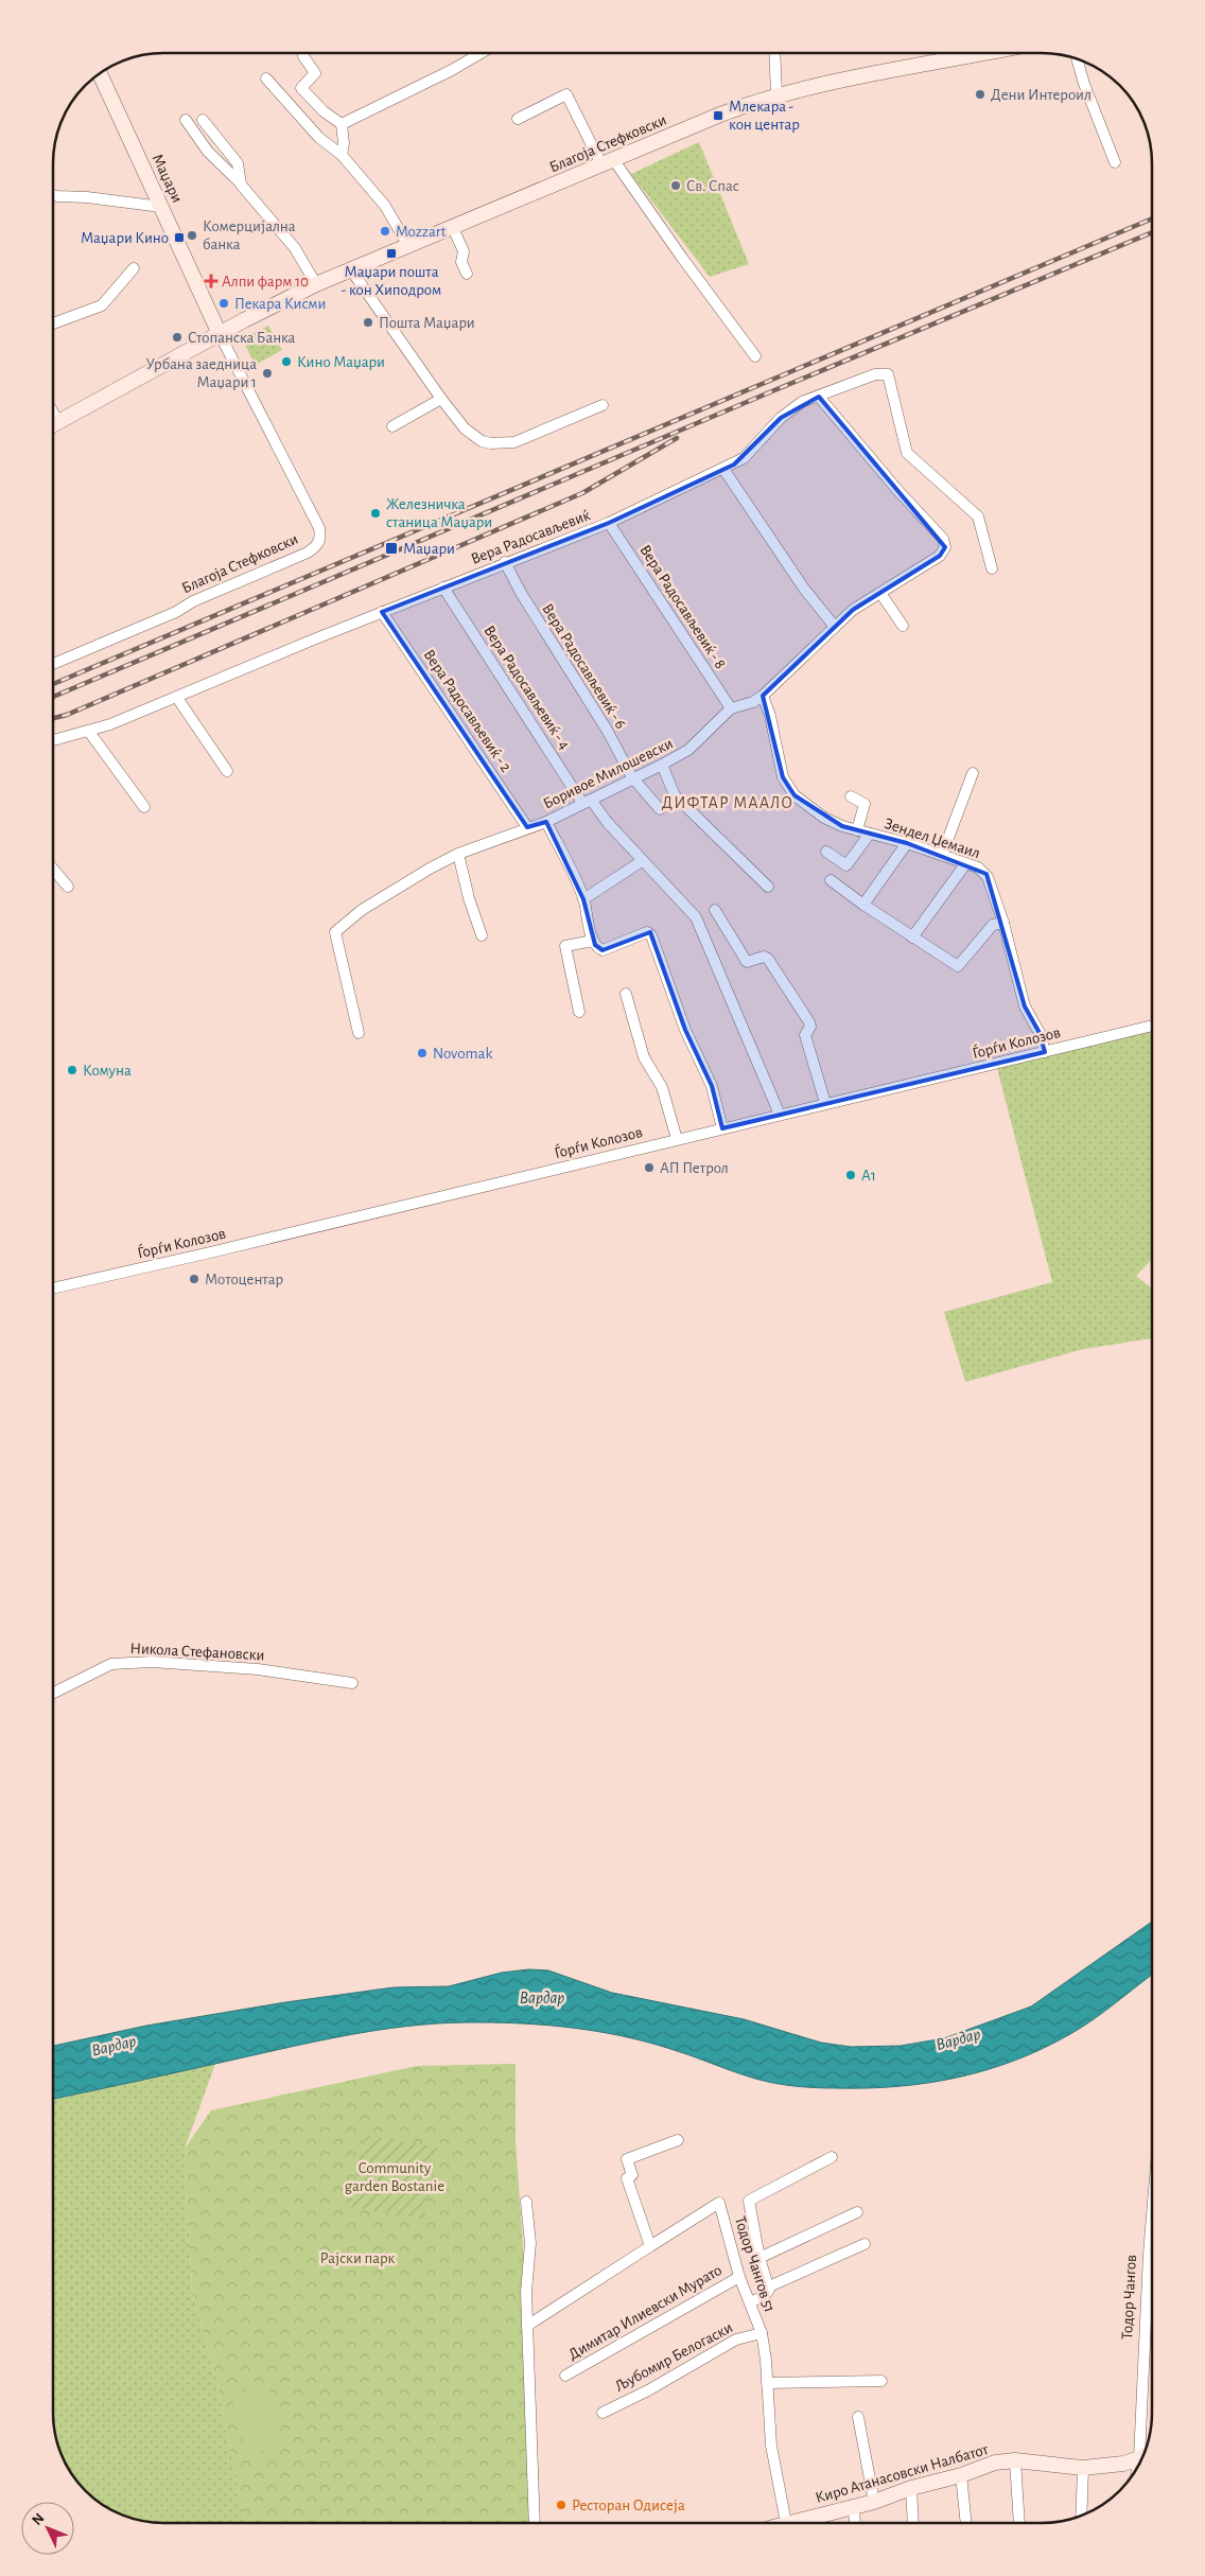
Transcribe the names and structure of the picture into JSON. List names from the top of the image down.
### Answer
{
  "streets": {
    "main road": ["Благоја Стефковски", "Маџари", "Киро Атанасовски Налбатот"],
    "street": [
      "Вера Радосављевиќ",
      "Вера Радосављевиќ - 8",
      "Вера Радосављевиќ - 6",
      "Вера Радосављевиќ - 4",
      "Вера Радосављевиќ - 2",
      "Боривое Милошевски",
      "Зендел Џемаил",
      "Ѓорѓи Колозов",
      "Никола Стефановски",
      "Тодор Чангов 51",
      "Тодор Чангов",
      "Димитар Илиевски Мурато",
      "Љубомир Белогаски"
    ]
  },
  "crossings": [
    ["Благоја Стефковски", "Маџари"],
    ["Вера Радосављевиќ", "Вера Радосављевиќ - 8"],
    ["Вера Радосављевиќ", "Вера Радосављевиќ - 6"],
    ["Вера Радосављевиќ", "Вера Радосављевиќ - 4"],
    ["Вера Радосављевиќ", "Вера Радосављевиќ - 2"],
    ["Вера Радосављевиќ", "Боривое Милошевски"],
    ["Вера Радосављевиќ - 8", "Боривое Милошевски"],
    ["Вера Радосављевиќ - 6", "Боривое Милошевски"],
    ["Вера Радосављевиќ - 4", "Боривое Милошевски"],
    ["Вера Радосављевиќ - 4", "Ѓорѓи Колозов"],
    ["Вера Радосављевиќ - 2", "Боривое Милошевски"],
    ["Боривое Милошевски", "Зендел Џемаил"],
    ["Зендел Џемаил", "Ѓорѓи Колозов"],
    ["Тодор Чангов 51", "Димитар Илиевски Мурато"],
    ["Тодор Чангов 51", "Љубомир Белогаски"]
  ],
  "districts": ["ДИФТАР МААЛО"],
  "water": ["Вардар"],
  "parks": ["Community garden Bostanie", "Рајски парк"],
  "places": {
    "other": [
      "Дени Интероил",
      "Св. Спас",
      "Mozzart",
      "Комерцијална банка",
      "Пекара Кисми",
      "Пошта Маџари",
      "Стопанска Банка",
      "Кино Маџари",
      "Урбана заедница Маџари 1",
      "Железничка станица Маџари",
      "Novomak",
      "Комуна",
      "АП Петрол",
      "А1",
      "Мотоцентар",
      "Ресторан Одисеја"
    ],
    "transit": [
      "Млекара - кон центар",
      "Маџари Кино",
      "Маџари пошта - кон Хиподром",
      "Маџари"
    ],
    "health": ["Алпи фарм 10"]
  },
  "north": "top left"
}
